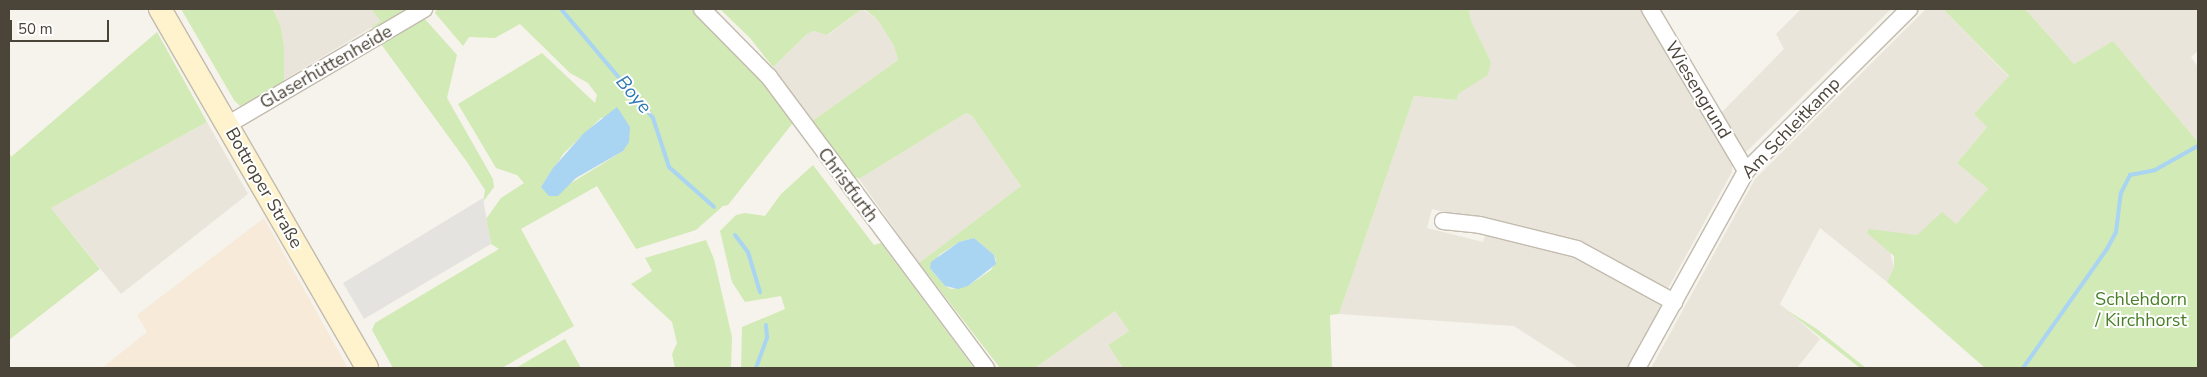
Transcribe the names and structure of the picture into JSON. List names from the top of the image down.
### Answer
{
  "streets": {
    "main road": ["Bottroper Straße"],
    "street": [
      "Glaserhüttenheide",
      "Wiesengrund",
      "Am Schleitkamp",
      "Christfurth"
    ]
  },
  "crossings": [
    ["Glaserhüttenheide", "Bottroper Straße"],
    ["Wiesengrund", "Am Schleitkamp"]
  ],
  "water": ["Boye"],
  "parks": ["Schlehdorn / Kirchhorst"],
  "scale_bar": "50 m"
}
